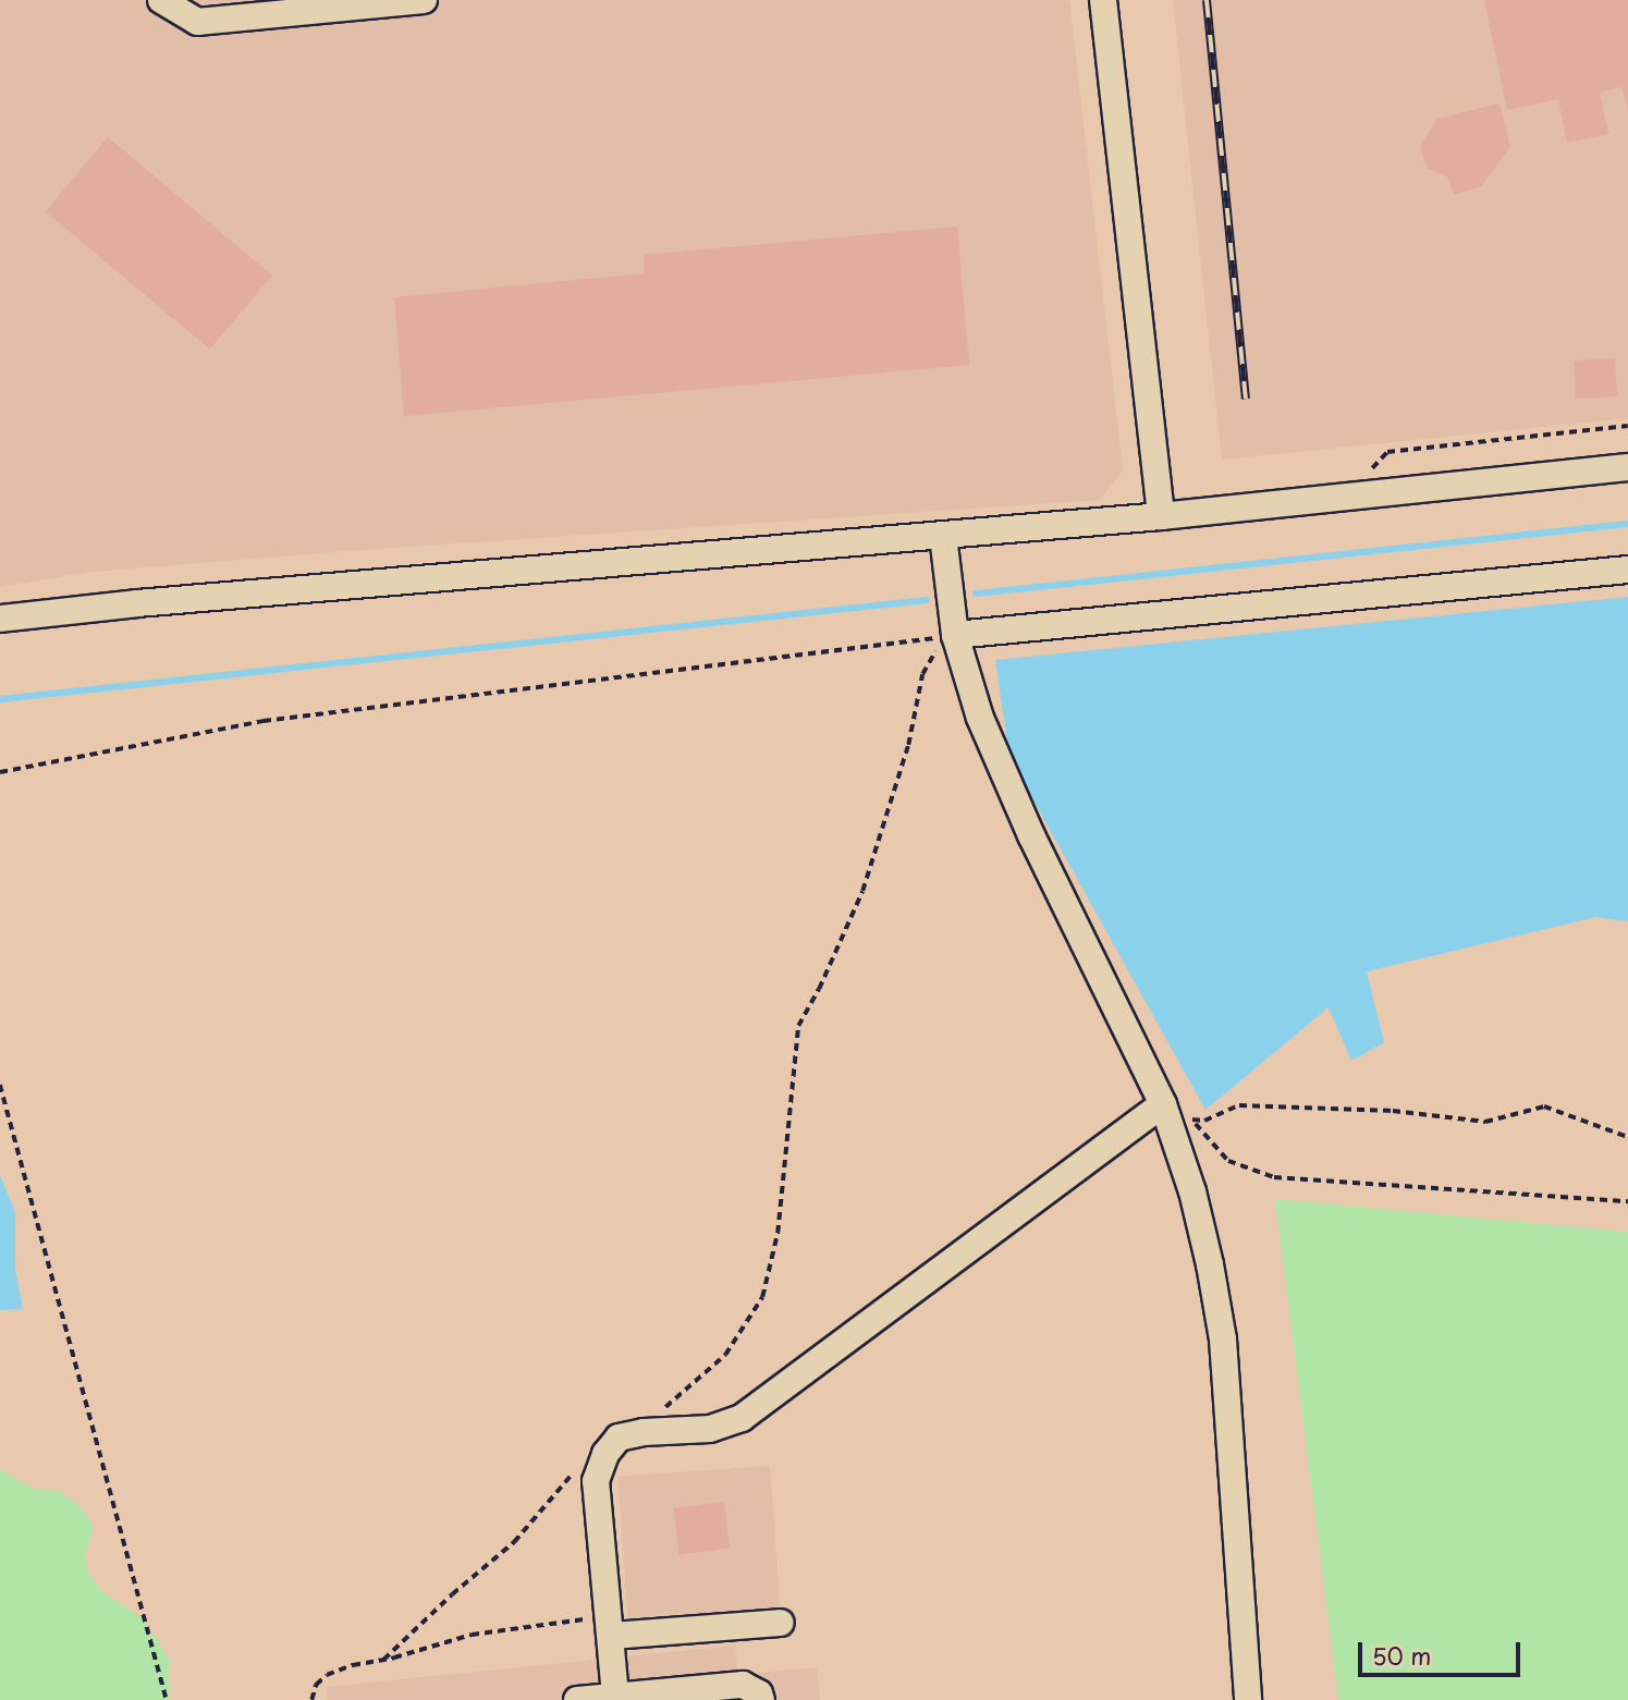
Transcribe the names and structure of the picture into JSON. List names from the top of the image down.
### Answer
{
  "scale_bar": "50 m"
}
